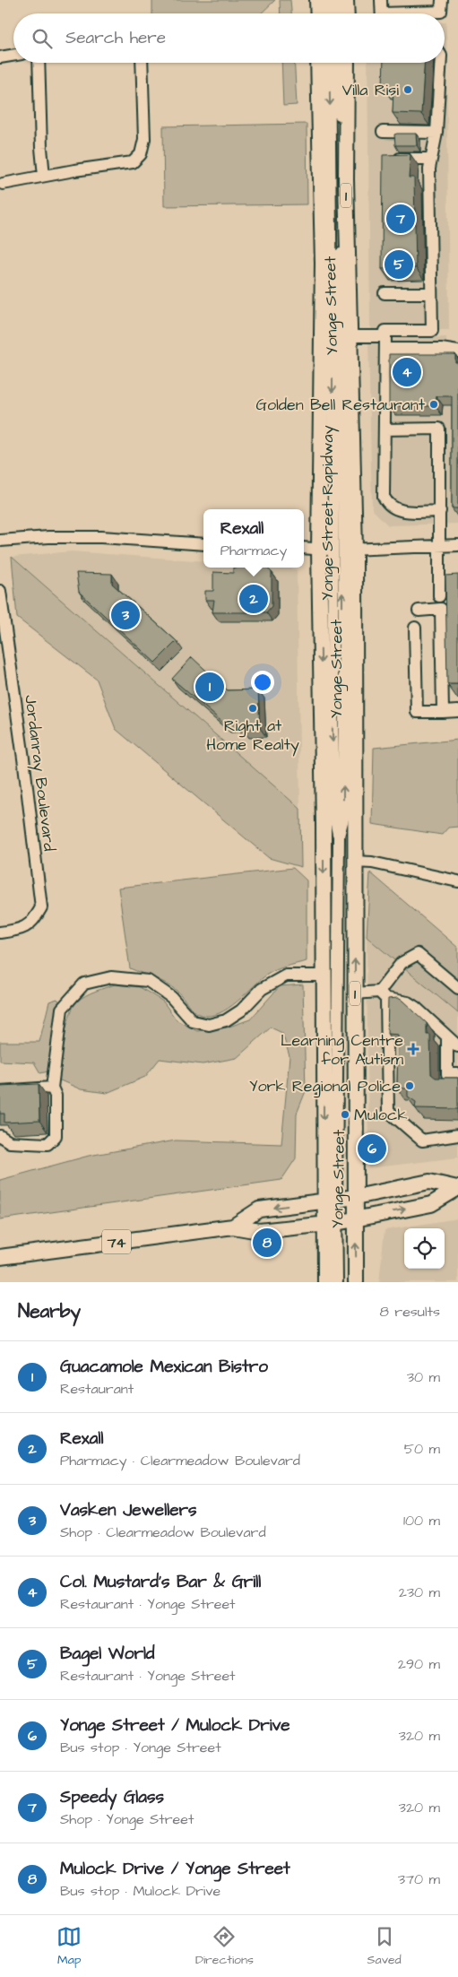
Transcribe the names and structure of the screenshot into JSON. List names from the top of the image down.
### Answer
{
  "streets": {
    "main road": ["1", "Yonge Street", "74"],
    "street": ["Yonge Street Rapidway", "Jordanray Boulevard"]
  },
  "crossings": [
    ["Yonge Street", "Yonge Street Rapidway"],
    ["Yonge Street", "74"],
    ["Yonge Street Rapidway", "74"]
  ],
  "places": {
    "other": [
      "Villa Risi",
      "Golden Bell Restaurant",
      "Right at Home Realty",
      "York Regional Police",
      "Mulock"
    ],
    "health": ["Learning Centre for Autism"]
  },
  "page": {
    "search": "Search here",
    "pins": [
      "7",
      "5",
      "4",
      "2",
      "3",
      "1",
      "6",
      "8"
    ],
    "popup": ["Rexall", "Pharmacy"],
    "heading": ["Nearby", "8 results"],
    "list": [
      {
        "mark": "1",
        "name": "Guacamole Mexican Bistro",
        "note": "Restaurant",
        "value": "30 m"
      },
      {
        "mark": "2",
        "name": "Rexall",
        "note": "Pharmacy · Clearmeadow Boulevard",
        "value": "50 m"
      },
      {
        "mark": "3",
        "name": "Vasken Jewellers",
        "note": "Shop · Clearmeadow Boulevard",
        "value": "100 m"
      },
      {
        "mark": "4",
        "name": "Col. Mustard's Bar & Grill",
        "note": "Restaurant · Yonge Street",
        "value": "230 m"
      },
      {
        "mark": "5",
        "name": "Bagel World",
        "note": "Restaurant · Yonge Street",
        "value": "290 m"
      },
      {
        "mark": "6",
        "name": "Yonge Street / Mulock Drive",
        "note": "Bus stop · Yonge Street",
        "value": "320 m"
      },
      {
        "mark": "7",
        "name": "Speedy Glass",
        "note": "Shop · Yonge Street",
        "value": "320 m"
      },
      {
        "mark": "8",
        "name": "Mulock Drive / Yonge Street",
        "note": "Bus stop · Mulock Drive",
        "value": "370 m"
      }
    ],
    "nav": ["Map", "Directions", "Saved"]
  }
}
